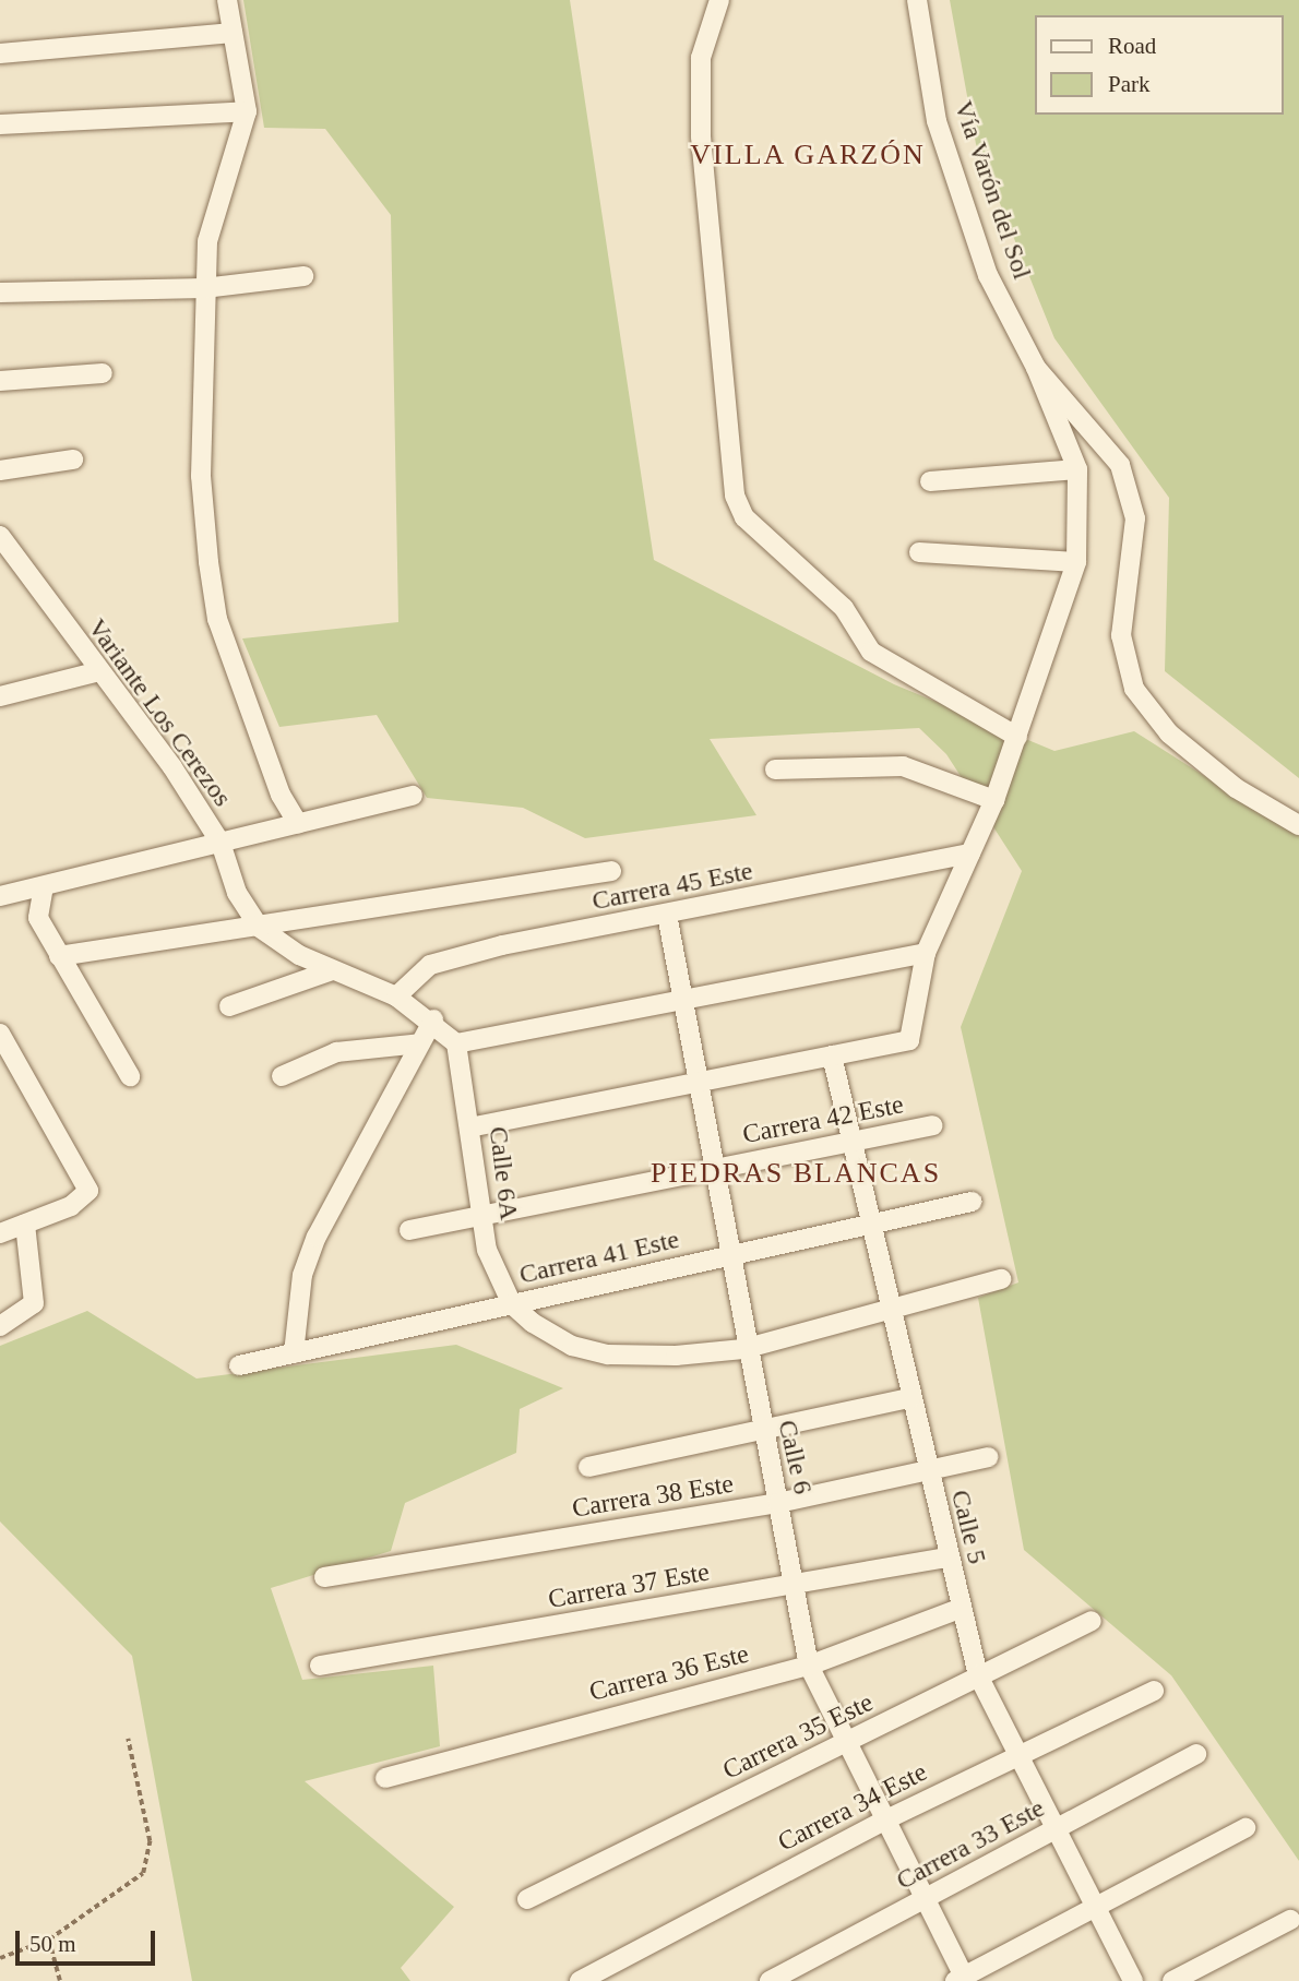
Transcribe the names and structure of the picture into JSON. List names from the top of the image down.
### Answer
{
  "streets": {
    "street": [
      "Vía Varón del Sol",
      "Variante Los Cerezos",
      "Carrera 45 Este",
      "Carrera 42 Este",
      "Calle 6A",
      "Carrera 41 Este",
      "Calle 6",
      "Carrera 38 Este",
      "Calle 5",
      "Carrera 37 Este",
      "Carrera 36 Este",
      "Carrera 35 Este",
      "Carrera 34 Este",
      "Carrera 33 Este"
    ]
  },
  "crossings": [
    ["Variante Los Cerezos", "Carrera 45 Este"],
    ["Variante Los Cerezos", "Calle 6A"],
    ["Carrera 45 Este", "Calle 6"],
    ["Carrera 42 Este", "Calle 6A"],
    ["Carrera 42 Este", "Calle 6"],
    ["Carrera 42 Este", "Calle 5"],
    ["Calle 6A", "Carrera 41 Este"],
    ["Carrera 41 Este", "Calle 6"],
    ["Carrera 41 Este", "Calle 5"],
    ["Calle 6", "Carrera 38 Este"],
    ["Calle 6", "Carrera 37 Este"],
    ["Calle 6", "Carrera 36 Este"],
    ["Calle 6", "Carrera 35 Este"],
    ["Calle 6", "Carrera 34 Este"],
    ["Calle 6", "Carrera 33 Este"],
    ["Carrera 38 Este", "Calle 5"],
    ["Calle 5", "Carrera 37 Este"],
    ["Calle 5", "Carrera 36 Este"],
    ["Calle 5", "Carrera 35 Este"],
    ["Calle 5", "Carrera 34 Este"],
    ["Calle 5", "Carrera 33 Este"]
  ],
  "districts": ["VILLA GARZÓN", "PIEDRAS BLANCAS"],
  "legend": ["Road", "Park"],
  "scale_bar": "50 m"
}
